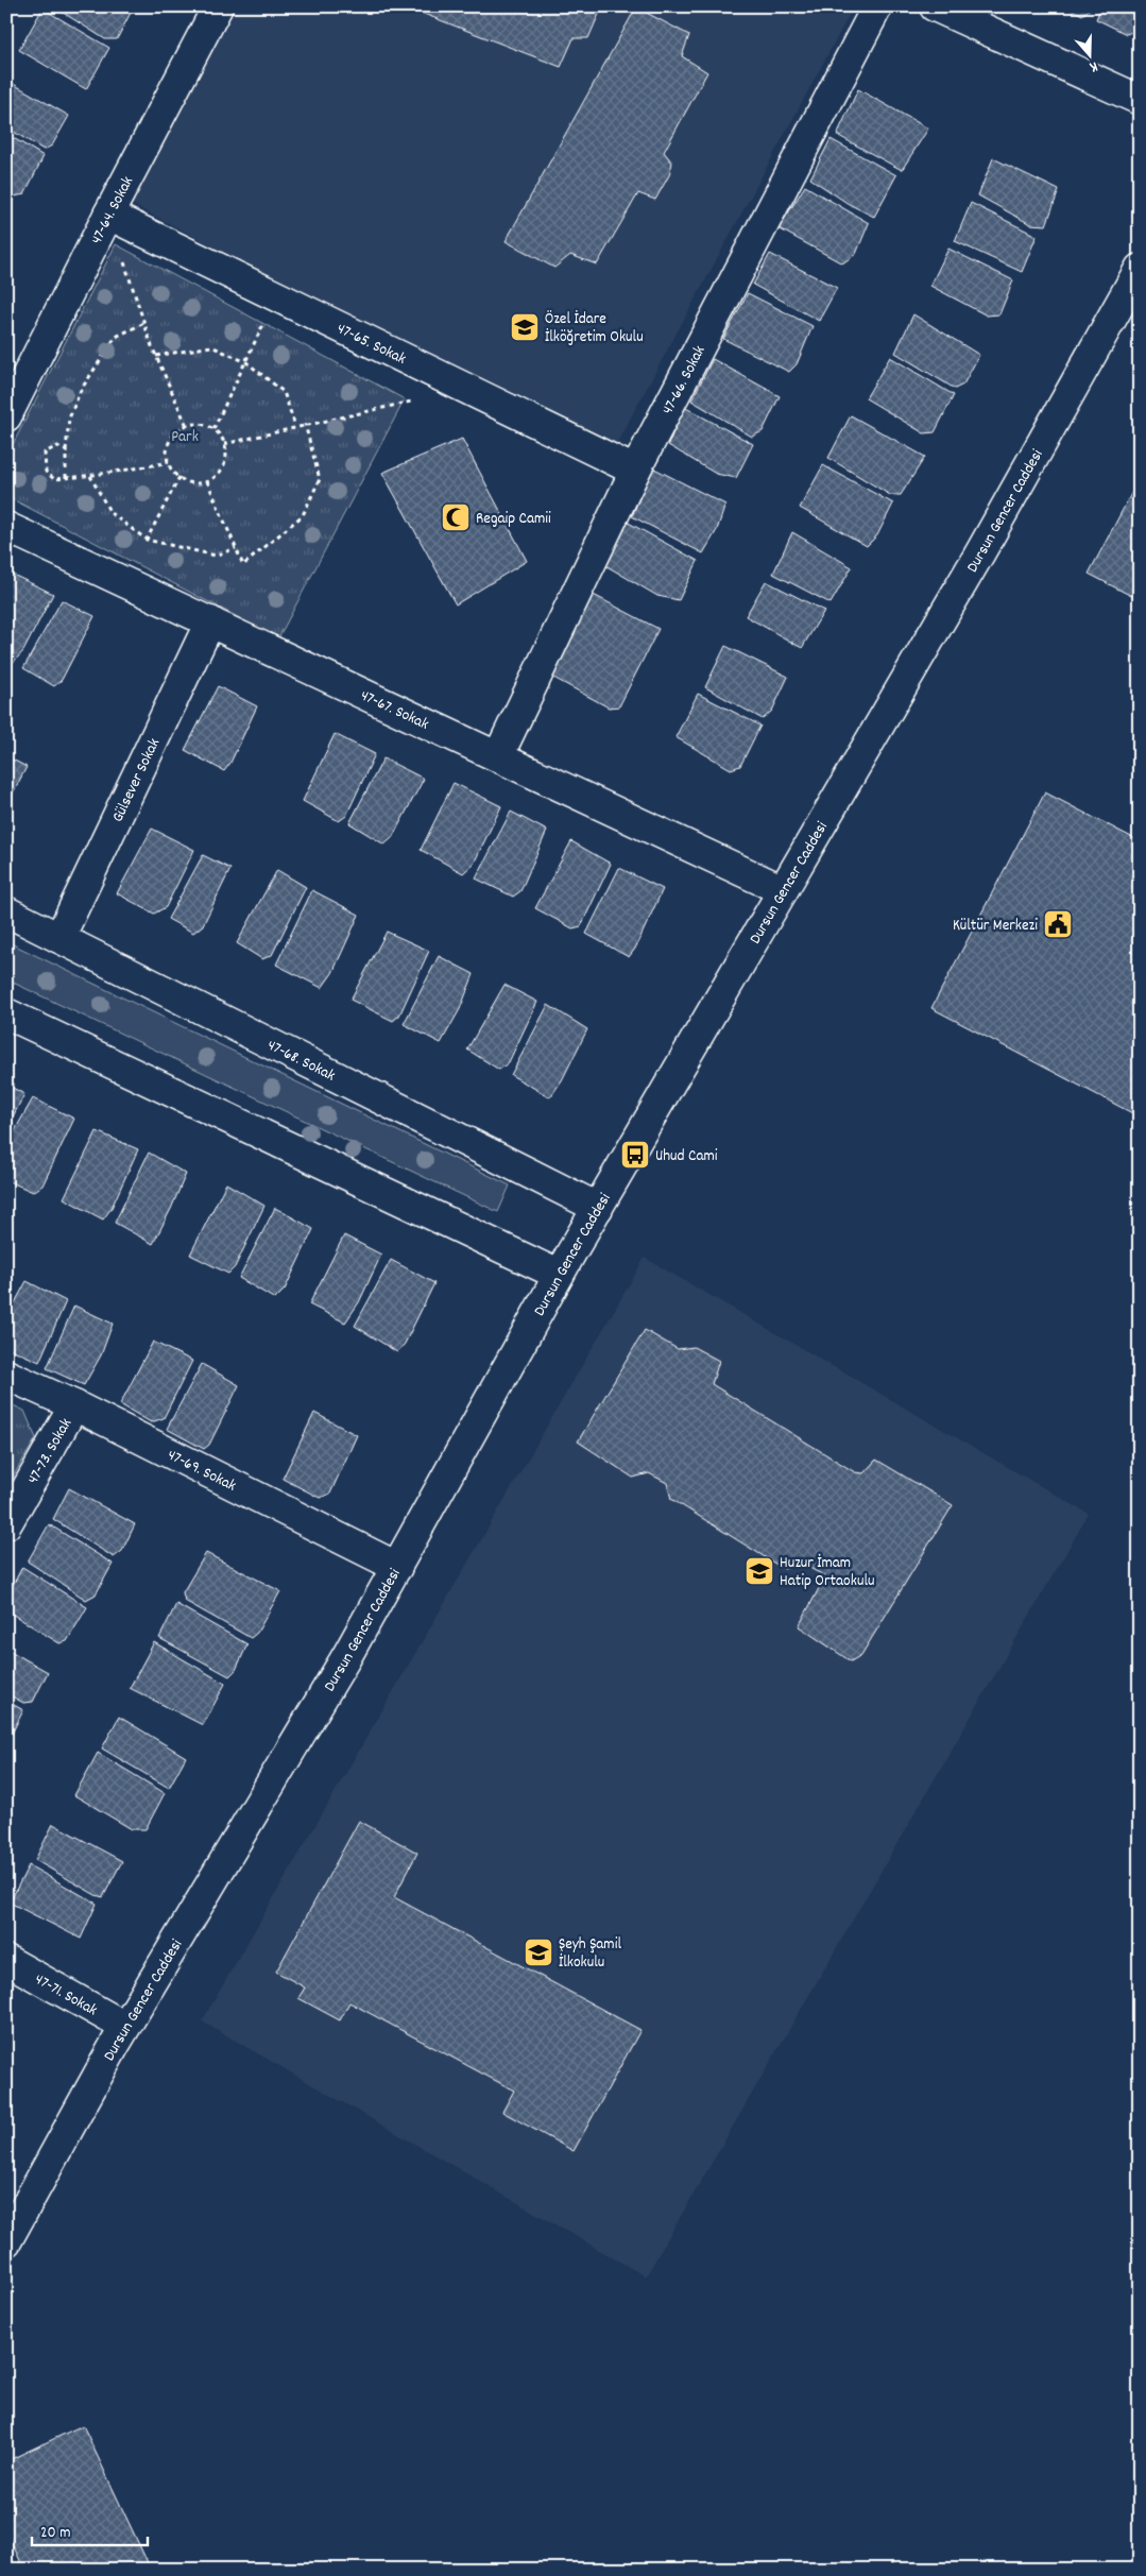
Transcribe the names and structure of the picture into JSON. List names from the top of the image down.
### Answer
{
  "streets": {
    "street": [
      "47-64. Sokak",
      "47-65. Sokak",
      "47-66. Sokak",
      "Dursun Gencer Caddesi",
      "47-67. Sokak",
      "Gülsever Sokak",
      "47-68. Sokak",
      "47-73. Sokak",
      "47-69. Sokak",
      "47-71. Sokak"
    ]
  },
  "crossings": [
    ["47-64. Sokak", "47-65. Sokak"],
    ["47-65. Sokak", "47-66. Sokak"],
    ["47-66. Sokak", "47-67. Sokak"],
    ["Dursun Gencer Caddesi", "47-67. Sokak"],
    ["Dursun Gencer Caddesi", "47-68. Sokak"],
    ["Dursun Gencer Caddesi", "47-69. Sokak"],
    ["Dursun Gencer Caddesi", "47-71. Sokak"],
    ["47-67. Sokak", "Gülsever Sokak"],
    ["Gülsever Sokak", "47-68. Sokak"],
    ["47-73. Sokak", "47-69. Sokak"]
  ],
  "parks": ["Park"],
  "places": {
    "school or university": ["Özel İdare İlköğretim Okulu", "Huzur İmam Hatip Ortaokulu", "Şeyh Şamil İlkokulu"],
    "mosque": ["Regaip Camii"],
    "public building": ["Kültür Merkezi"],
    "bus stop": ["Uhud Cami"]
  },
  "scale_bar": "20 m",
  "north": "bottom"
}
